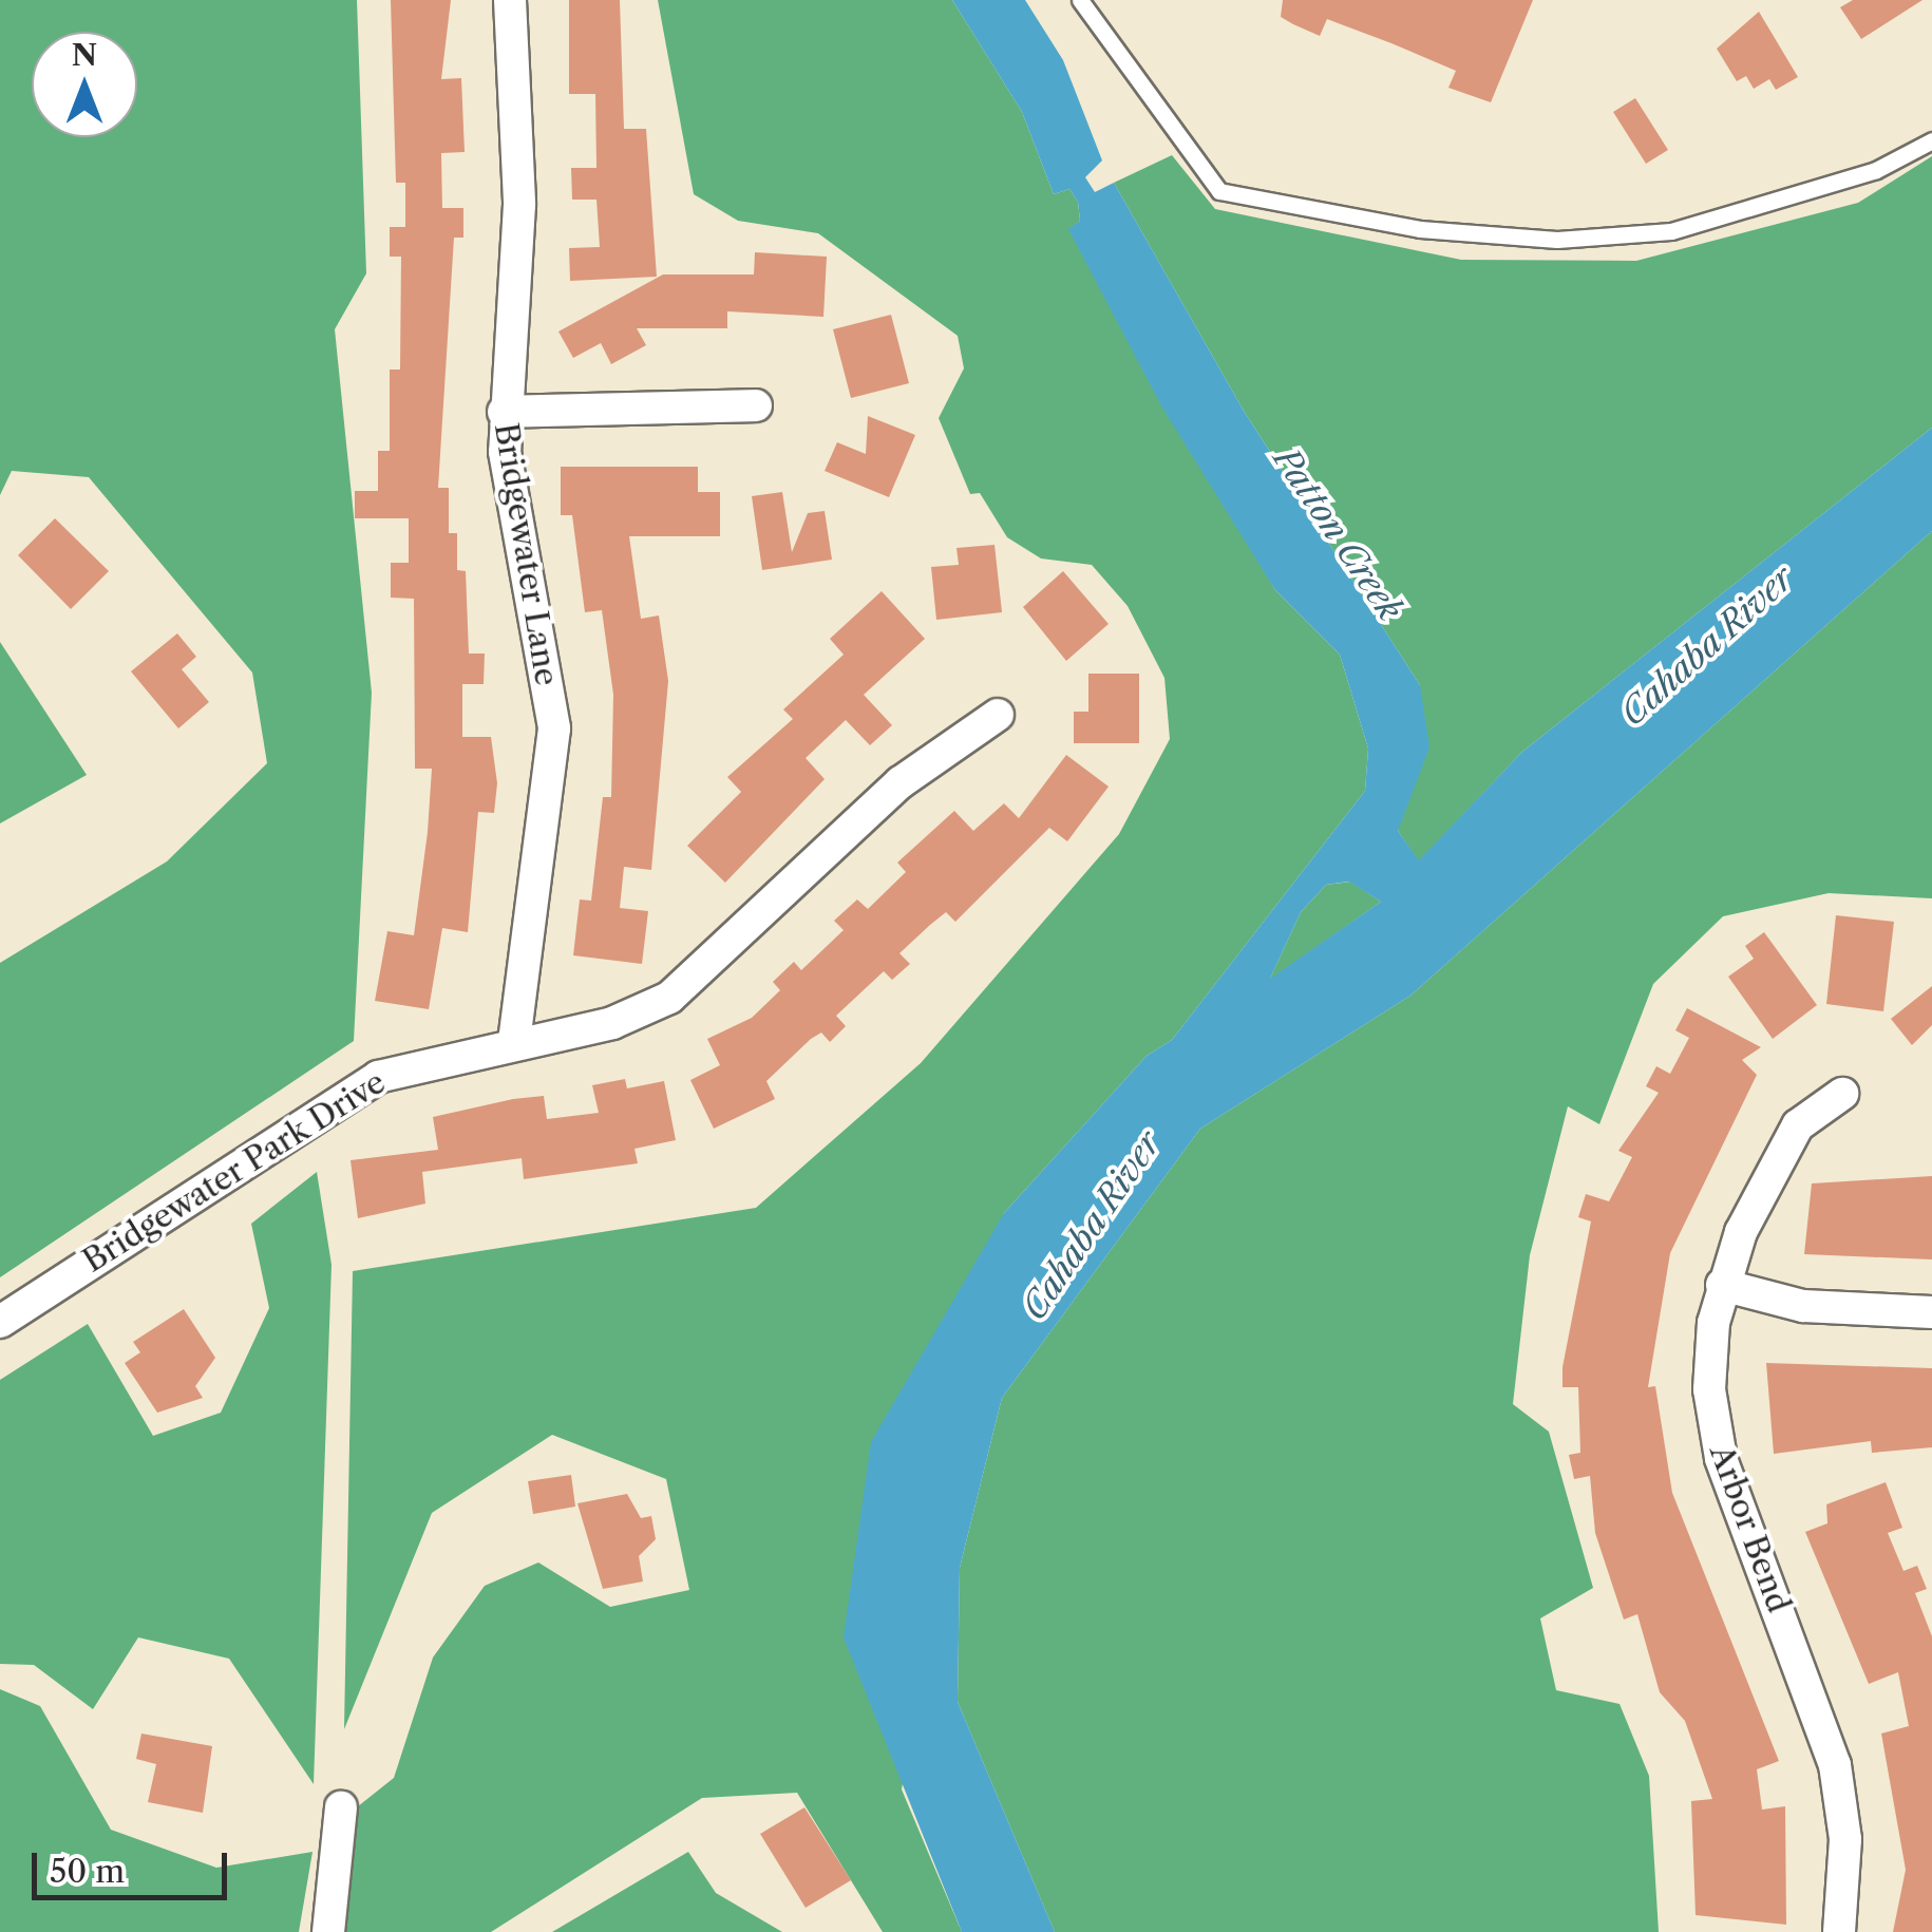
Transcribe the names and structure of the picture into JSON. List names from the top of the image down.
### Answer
{
  "streets": {
    "street": ["Bridgewater Lane", "Bridgewater Park Drive", "Arbor Bend"]
  },
  "crossings": [
    ["Bridgewater Lane", "Bridgewater Park Drive"]
  ],
  "water": ["Patton Creek", "Cahaba River"],
  "scale_bar": "50 m",
  "north": "top"
}
